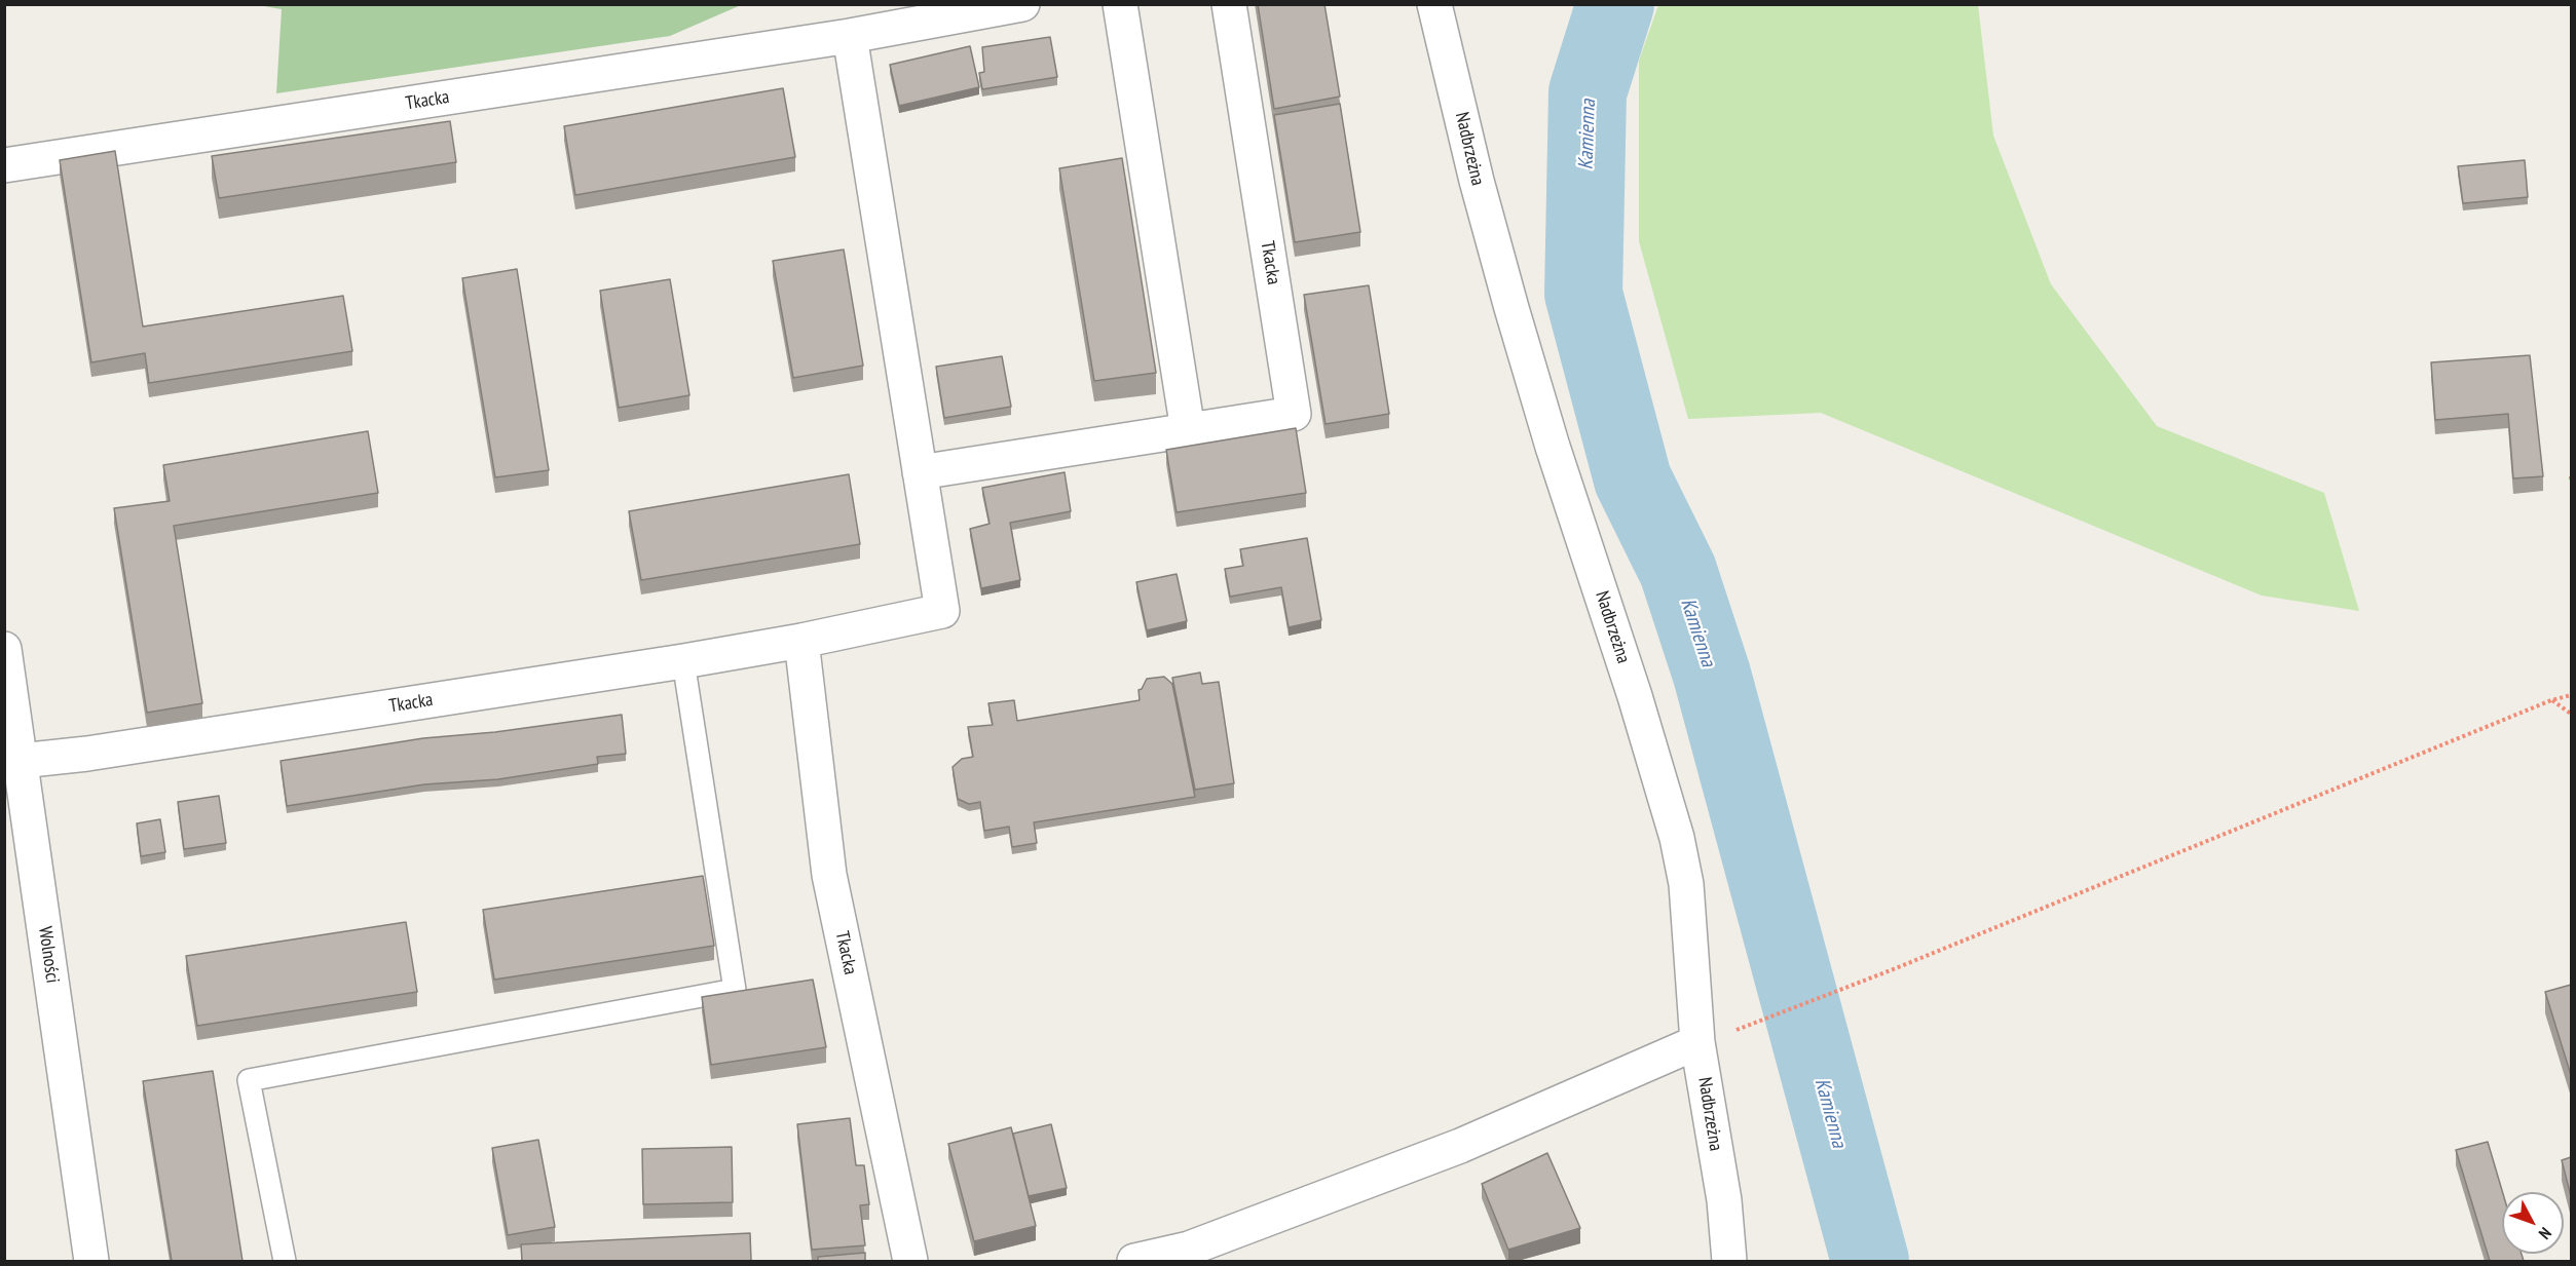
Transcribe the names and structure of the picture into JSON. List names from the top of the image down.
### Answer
{
  "streets": {
    "street": ["Tkacka", "Nadbrzeżna", "Wolności"]
  },
  "crossings": [
    ["Tkacka", "Wolności"]
  ],
  "water": ["Kamienna"],
  "north": "bottom right"
}
